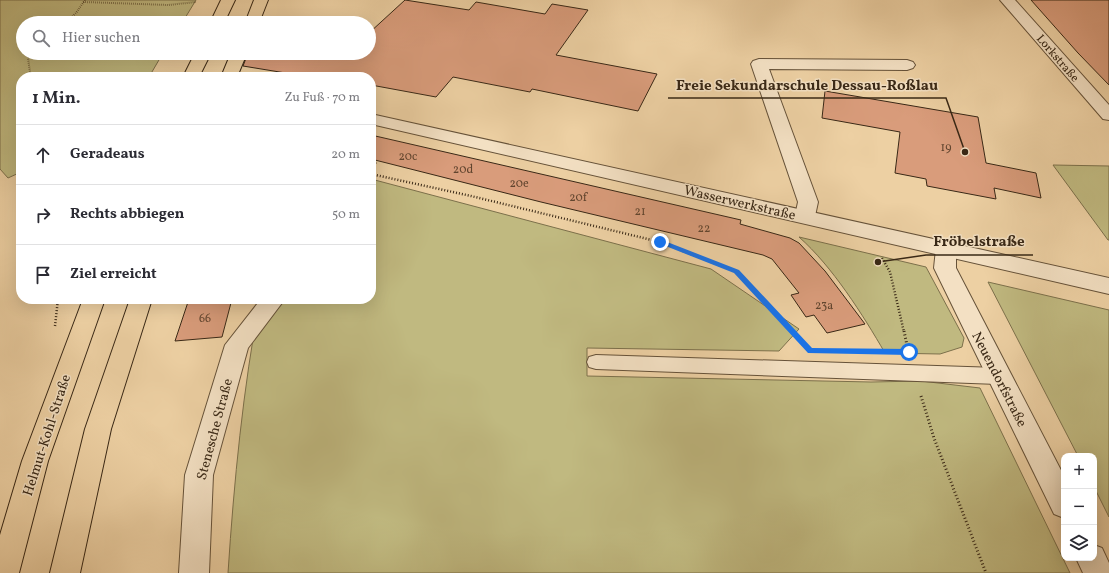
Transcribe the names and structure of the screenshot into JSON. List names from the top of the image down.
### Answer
{
  "streets": {
    "main road": ["Helmut-Kohl-Straße"],
    "street": [
      "Lorkstraße",
      "Wasserwerkstraße",
      "Neuendorfstraße",
      "Stenesche Straße"
    ]
  },
  "crossings": [
    ["Wasserwerkstraße", "Neuendorfstraße"]
  ],
  "places": ["Freie Sekundarschule Dessau-Roßlau", "Fröbelstraße"],
  "house_numbers": [
    "19",
    "20c",
    "20d",
    "20e",
    "20f",
    "21",
    "22",
    "23a",
    "66"
  ],
  "page": {
    "search": "Hier suchen",
    "heading": ["1 Min.", "Zu Fuß · 70 m"],
    "list": [
      ["Geradeaus", "20 m"],
      ["Rechts abbiegen", "50 m"],
      "Ziel erreicht"
    ],
    "map_buttons": ["+", "−"]
  }
}
